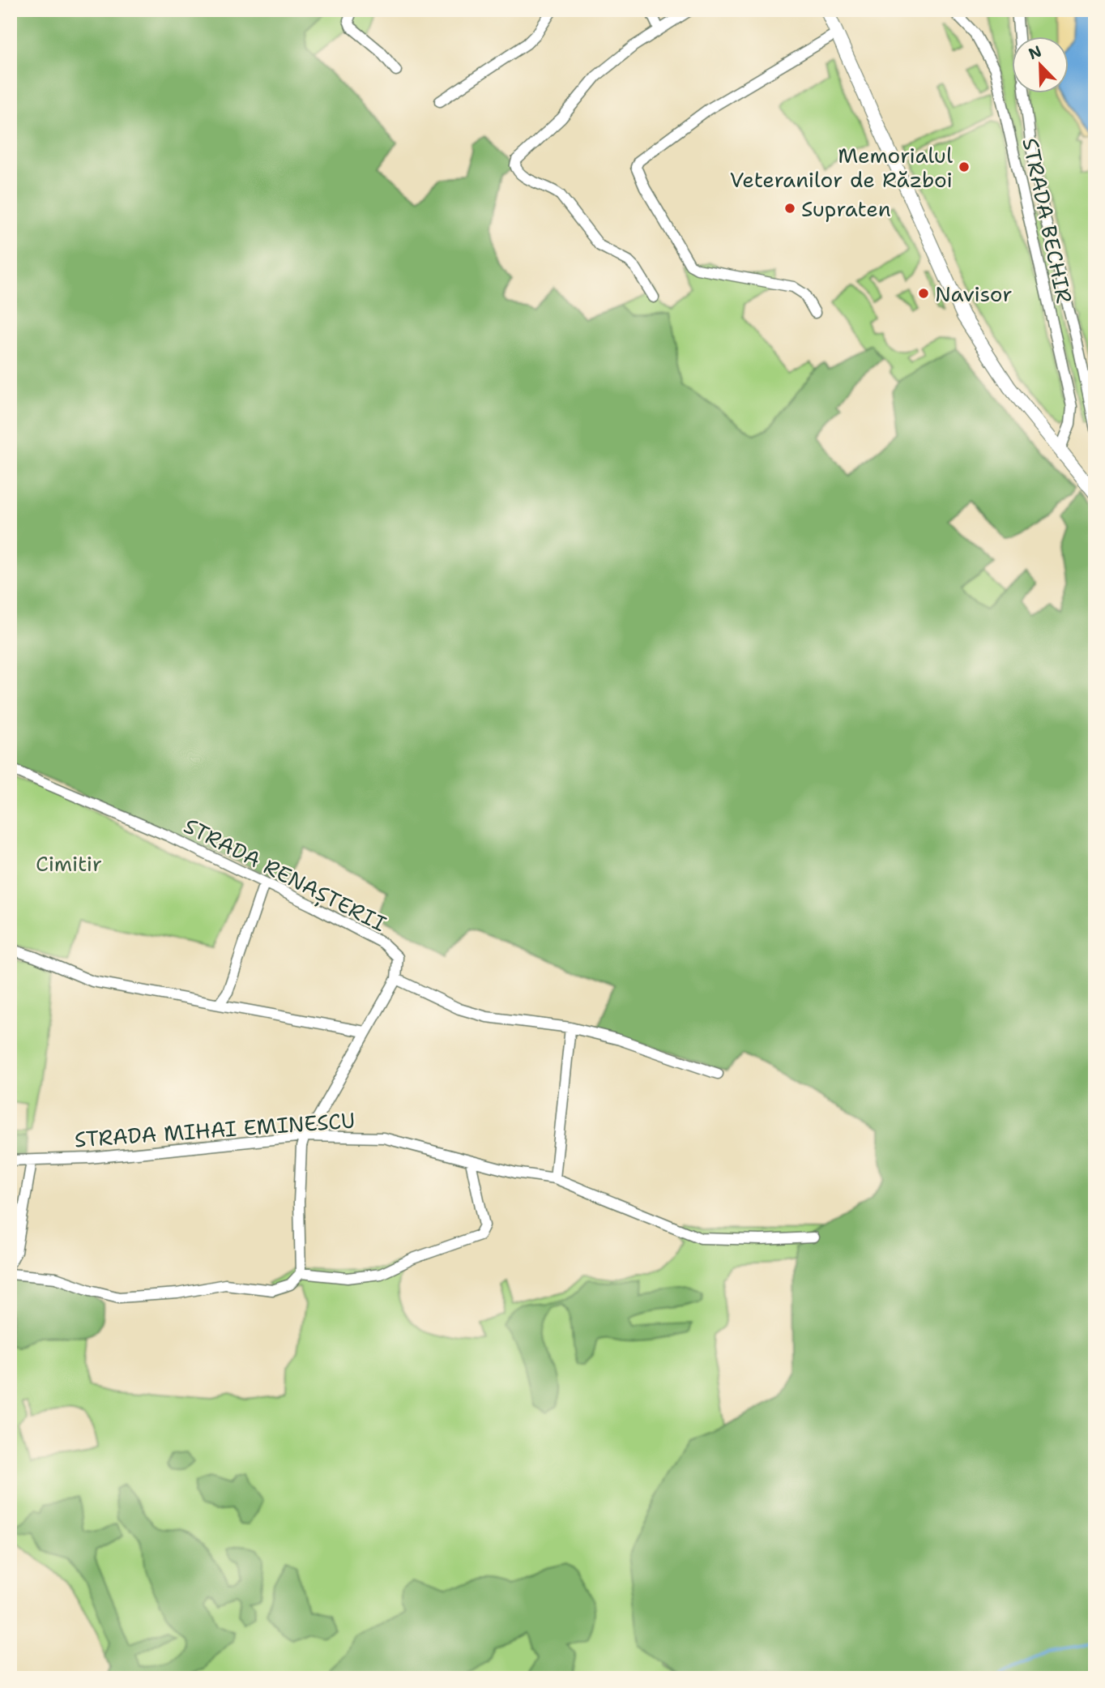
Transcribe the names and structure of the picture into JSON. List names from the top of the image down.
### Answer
{
  "streets": {
    "street": ["STRADA BECHIR", "STRADA RENAȘTERII", "STRADA MIHAI EMINESCU"]
  },
  "parks": ["Cimitir"],
  "places": ["Memorialul Veteranilor de Război", "Supraten", "Navisor"],
  "north": "top left"
}
